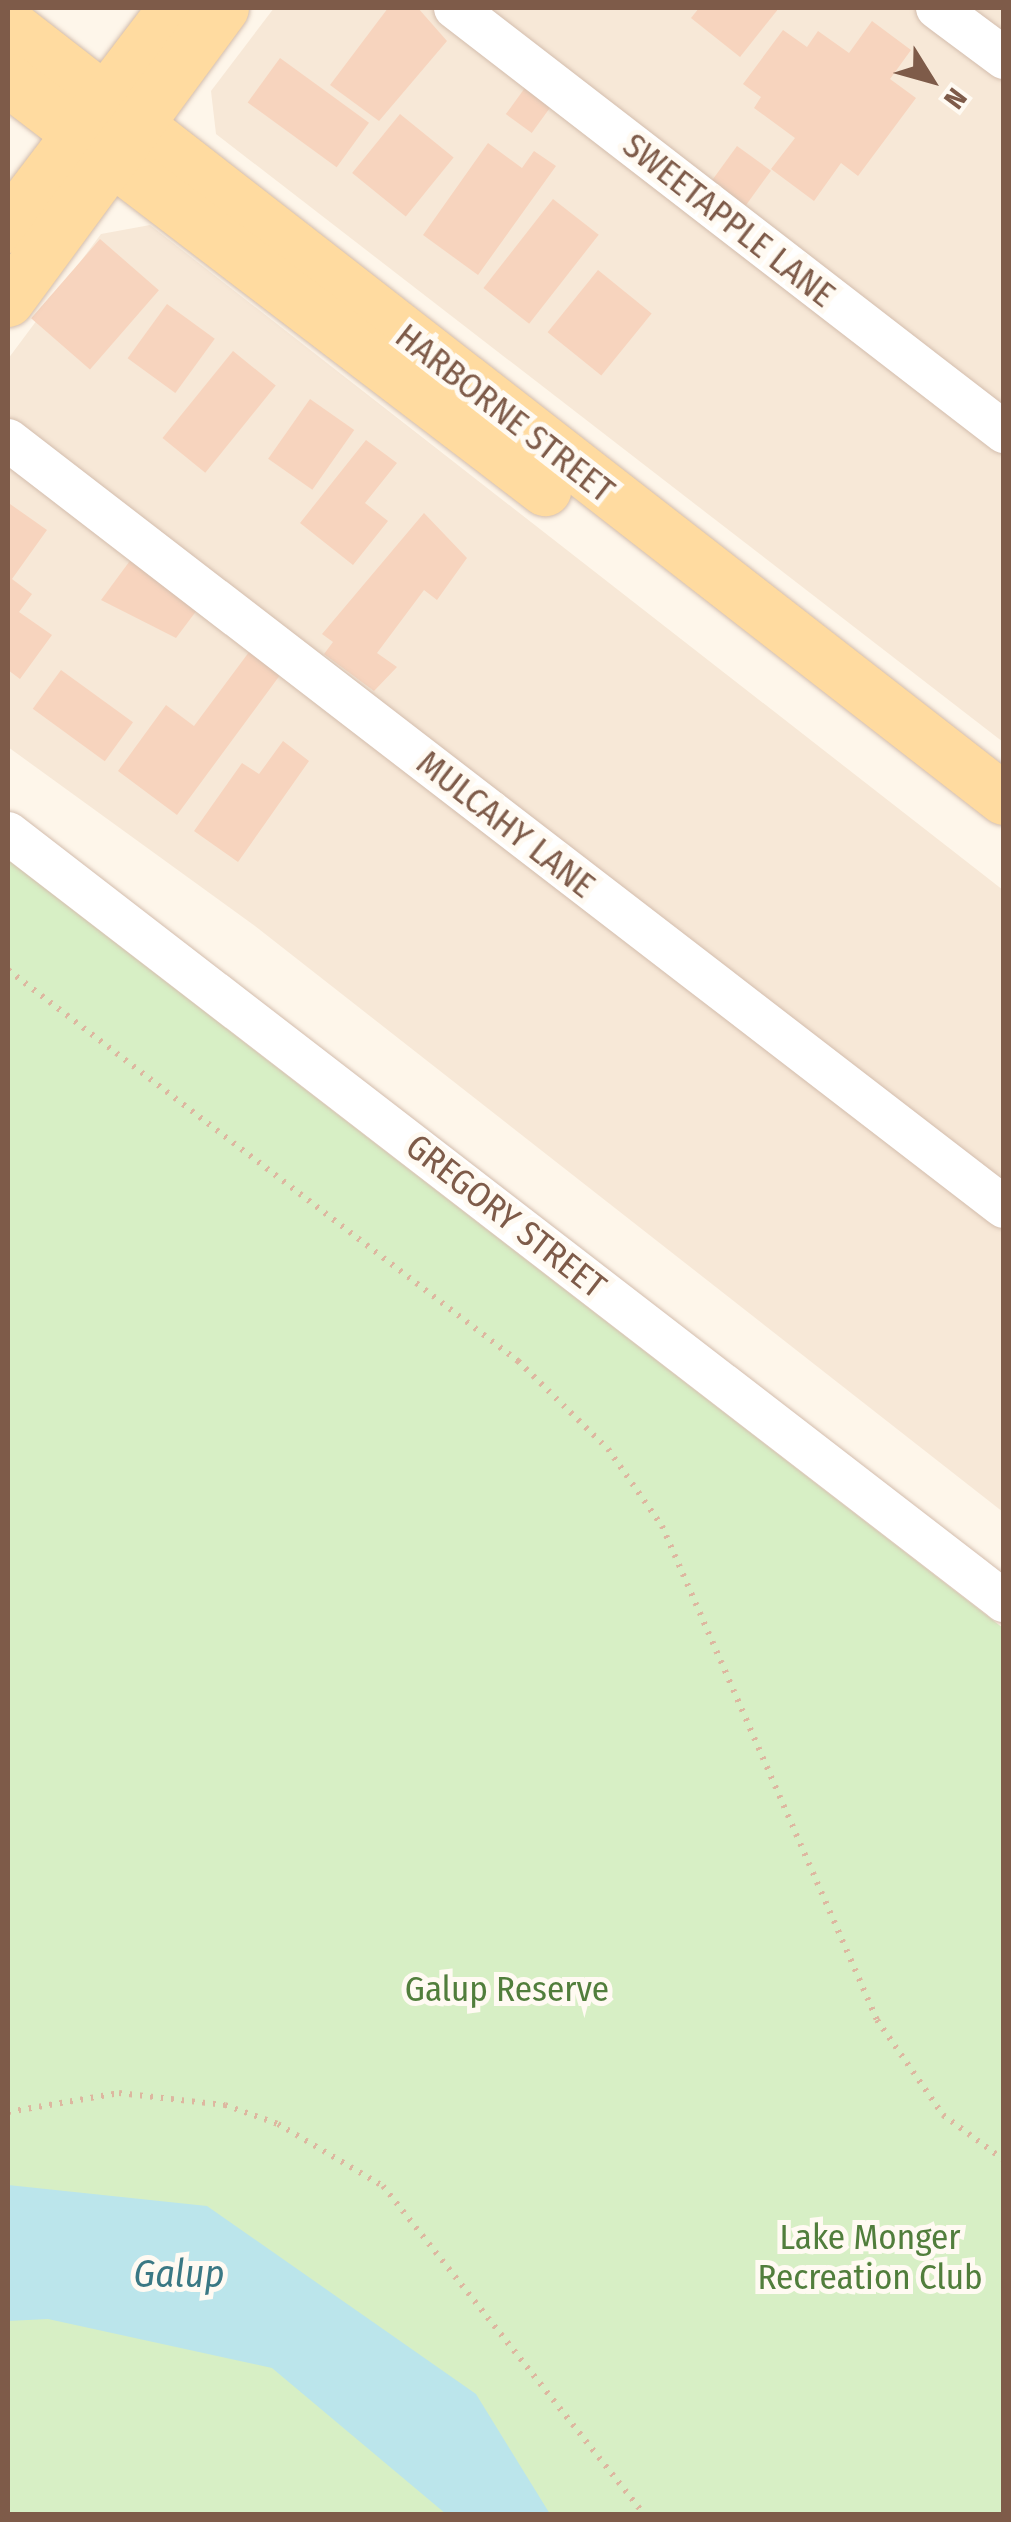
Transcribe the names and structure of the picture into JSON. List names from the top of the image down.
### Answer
{
  "streets": {
    "main road": ["HARBORNE STREET"],
    "street": ["SWEETAPPLE LANE", "MULCAHY LANE", "GREGORY STREET"]
  },
  "water": ["Galup"],
  "parks": ["Galup Reserve", "Lake Monger Recreation Club"],
  "north": "bottom right"
}
